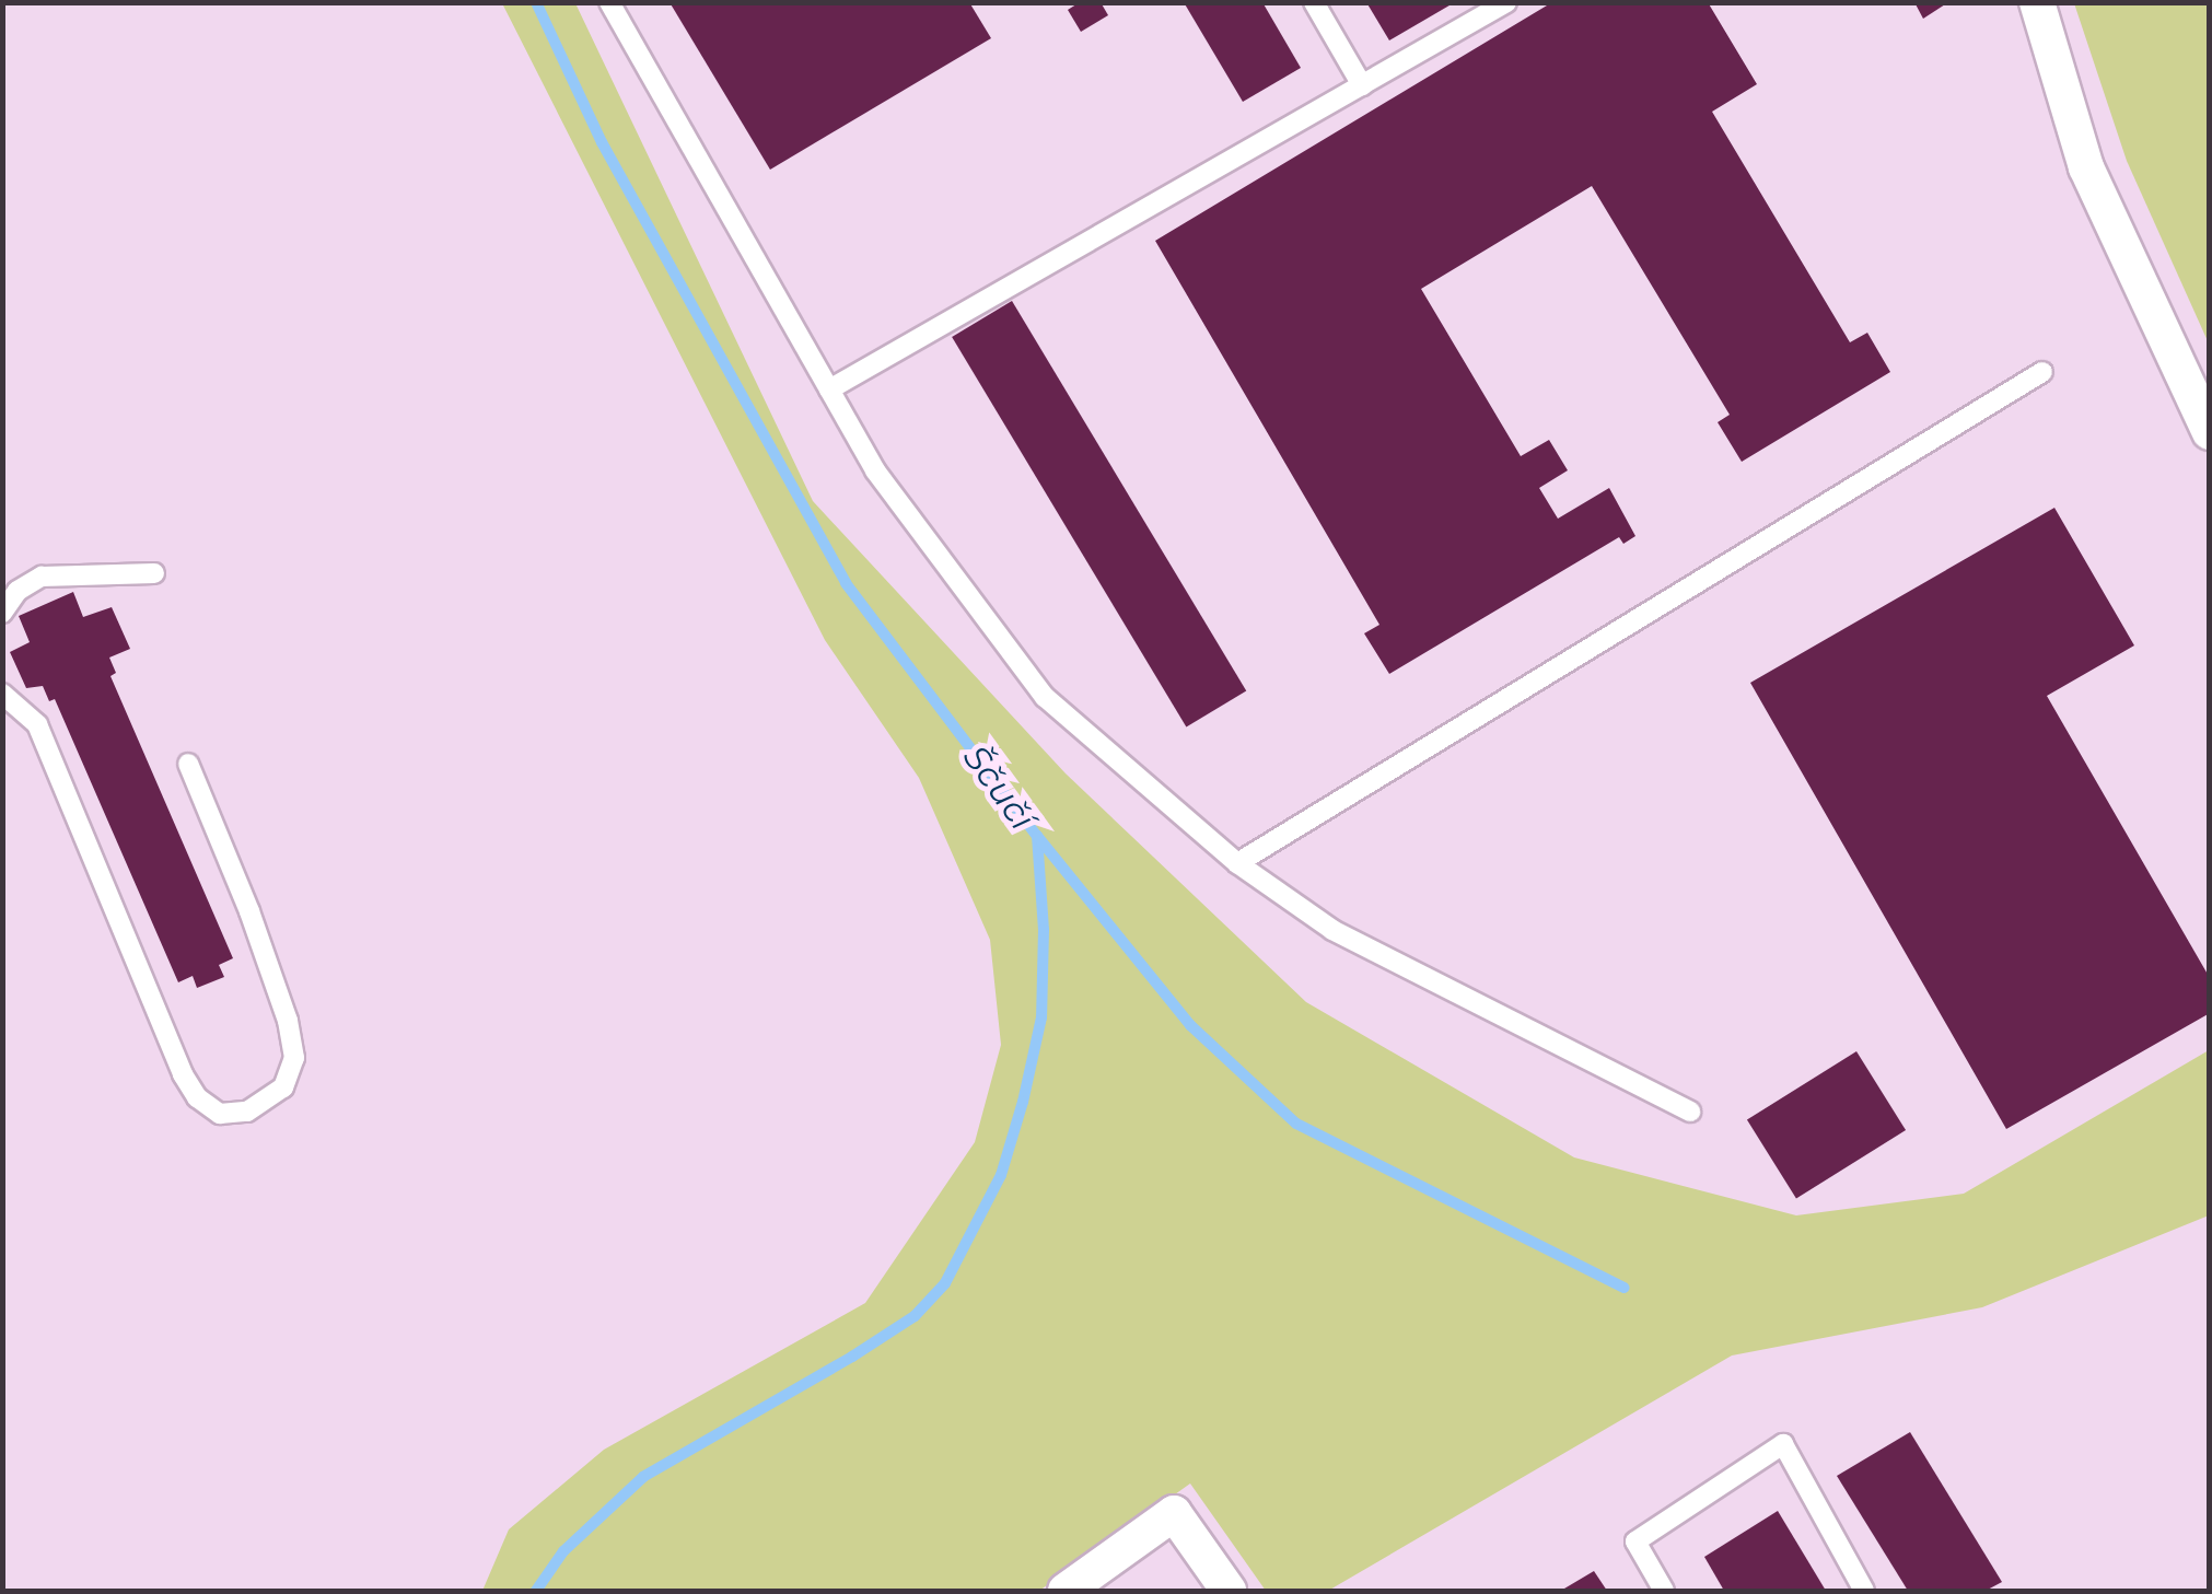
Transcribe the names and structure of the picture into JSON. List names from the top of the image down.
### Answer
{
  "water": ["Ščučí"]
}
